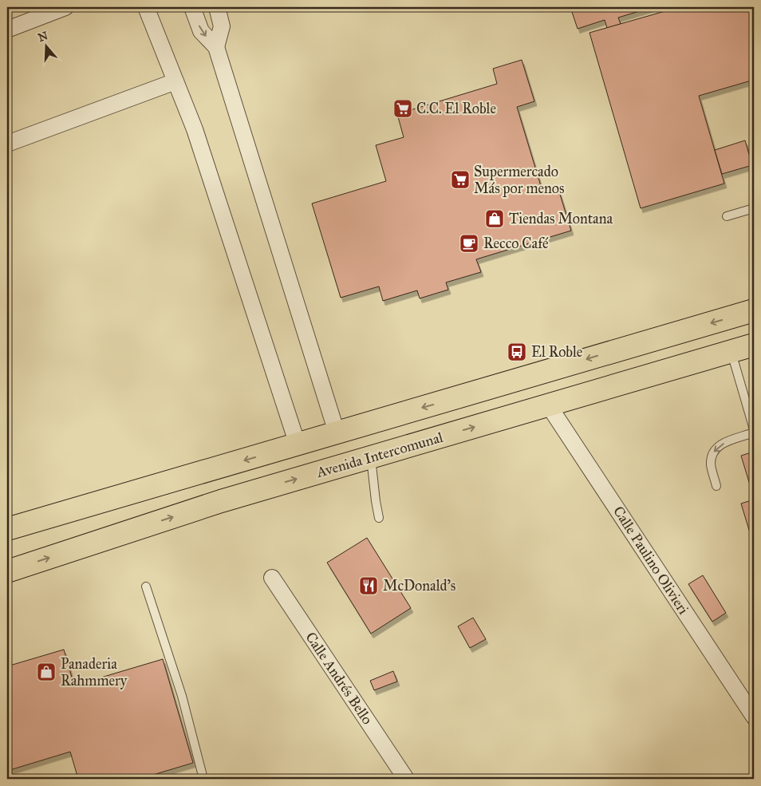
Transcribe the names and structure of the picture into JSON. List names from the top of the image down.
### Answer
{
  "streets": {
    "main road": ["Avenida Intercomunal"],
    "street": ["Calle Paulino Olivieri", "Calle Andrés Bello"]
  },
  "crossings": [
    ["Avenida Intercomunal", "Calle Paulino Olivieri"]
  ],
  "places": {
    "supermarket": ["C.C. El Roble", "Supermercado Más por menos"],
    "shop": ["Tiendas Montana", "Panaderia Rahmmery"],
    "cafe": ["Recco Café"],
    "bus stop": ["El Roble"],
    "restaurant": ["McDonald's"]
  },
  "north": "top"
}
